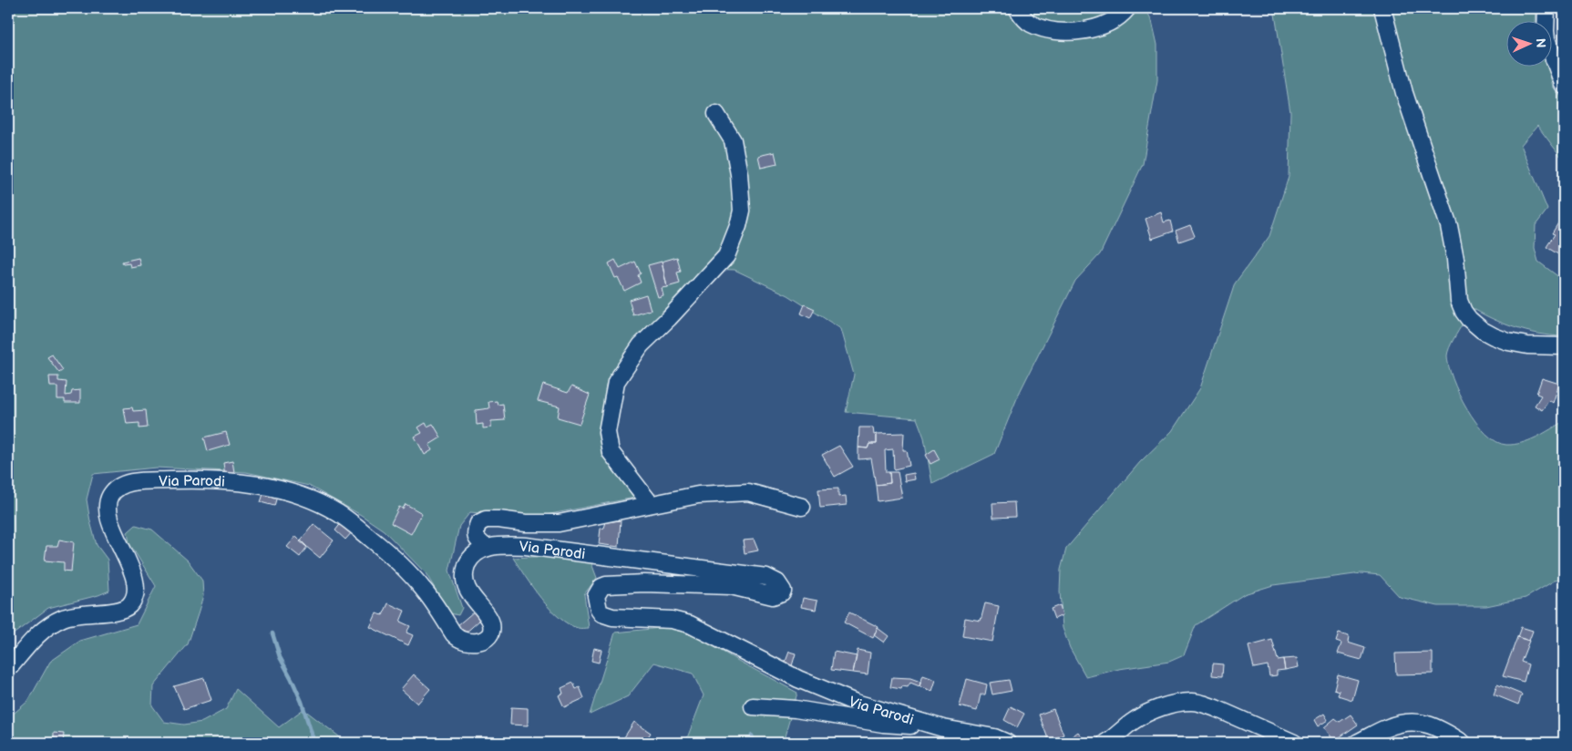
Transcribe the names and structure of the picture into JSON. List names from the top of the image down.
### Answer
{
  "streets": {
    "street": ["Via Parodi"]
  },
  "north": "right"
}
